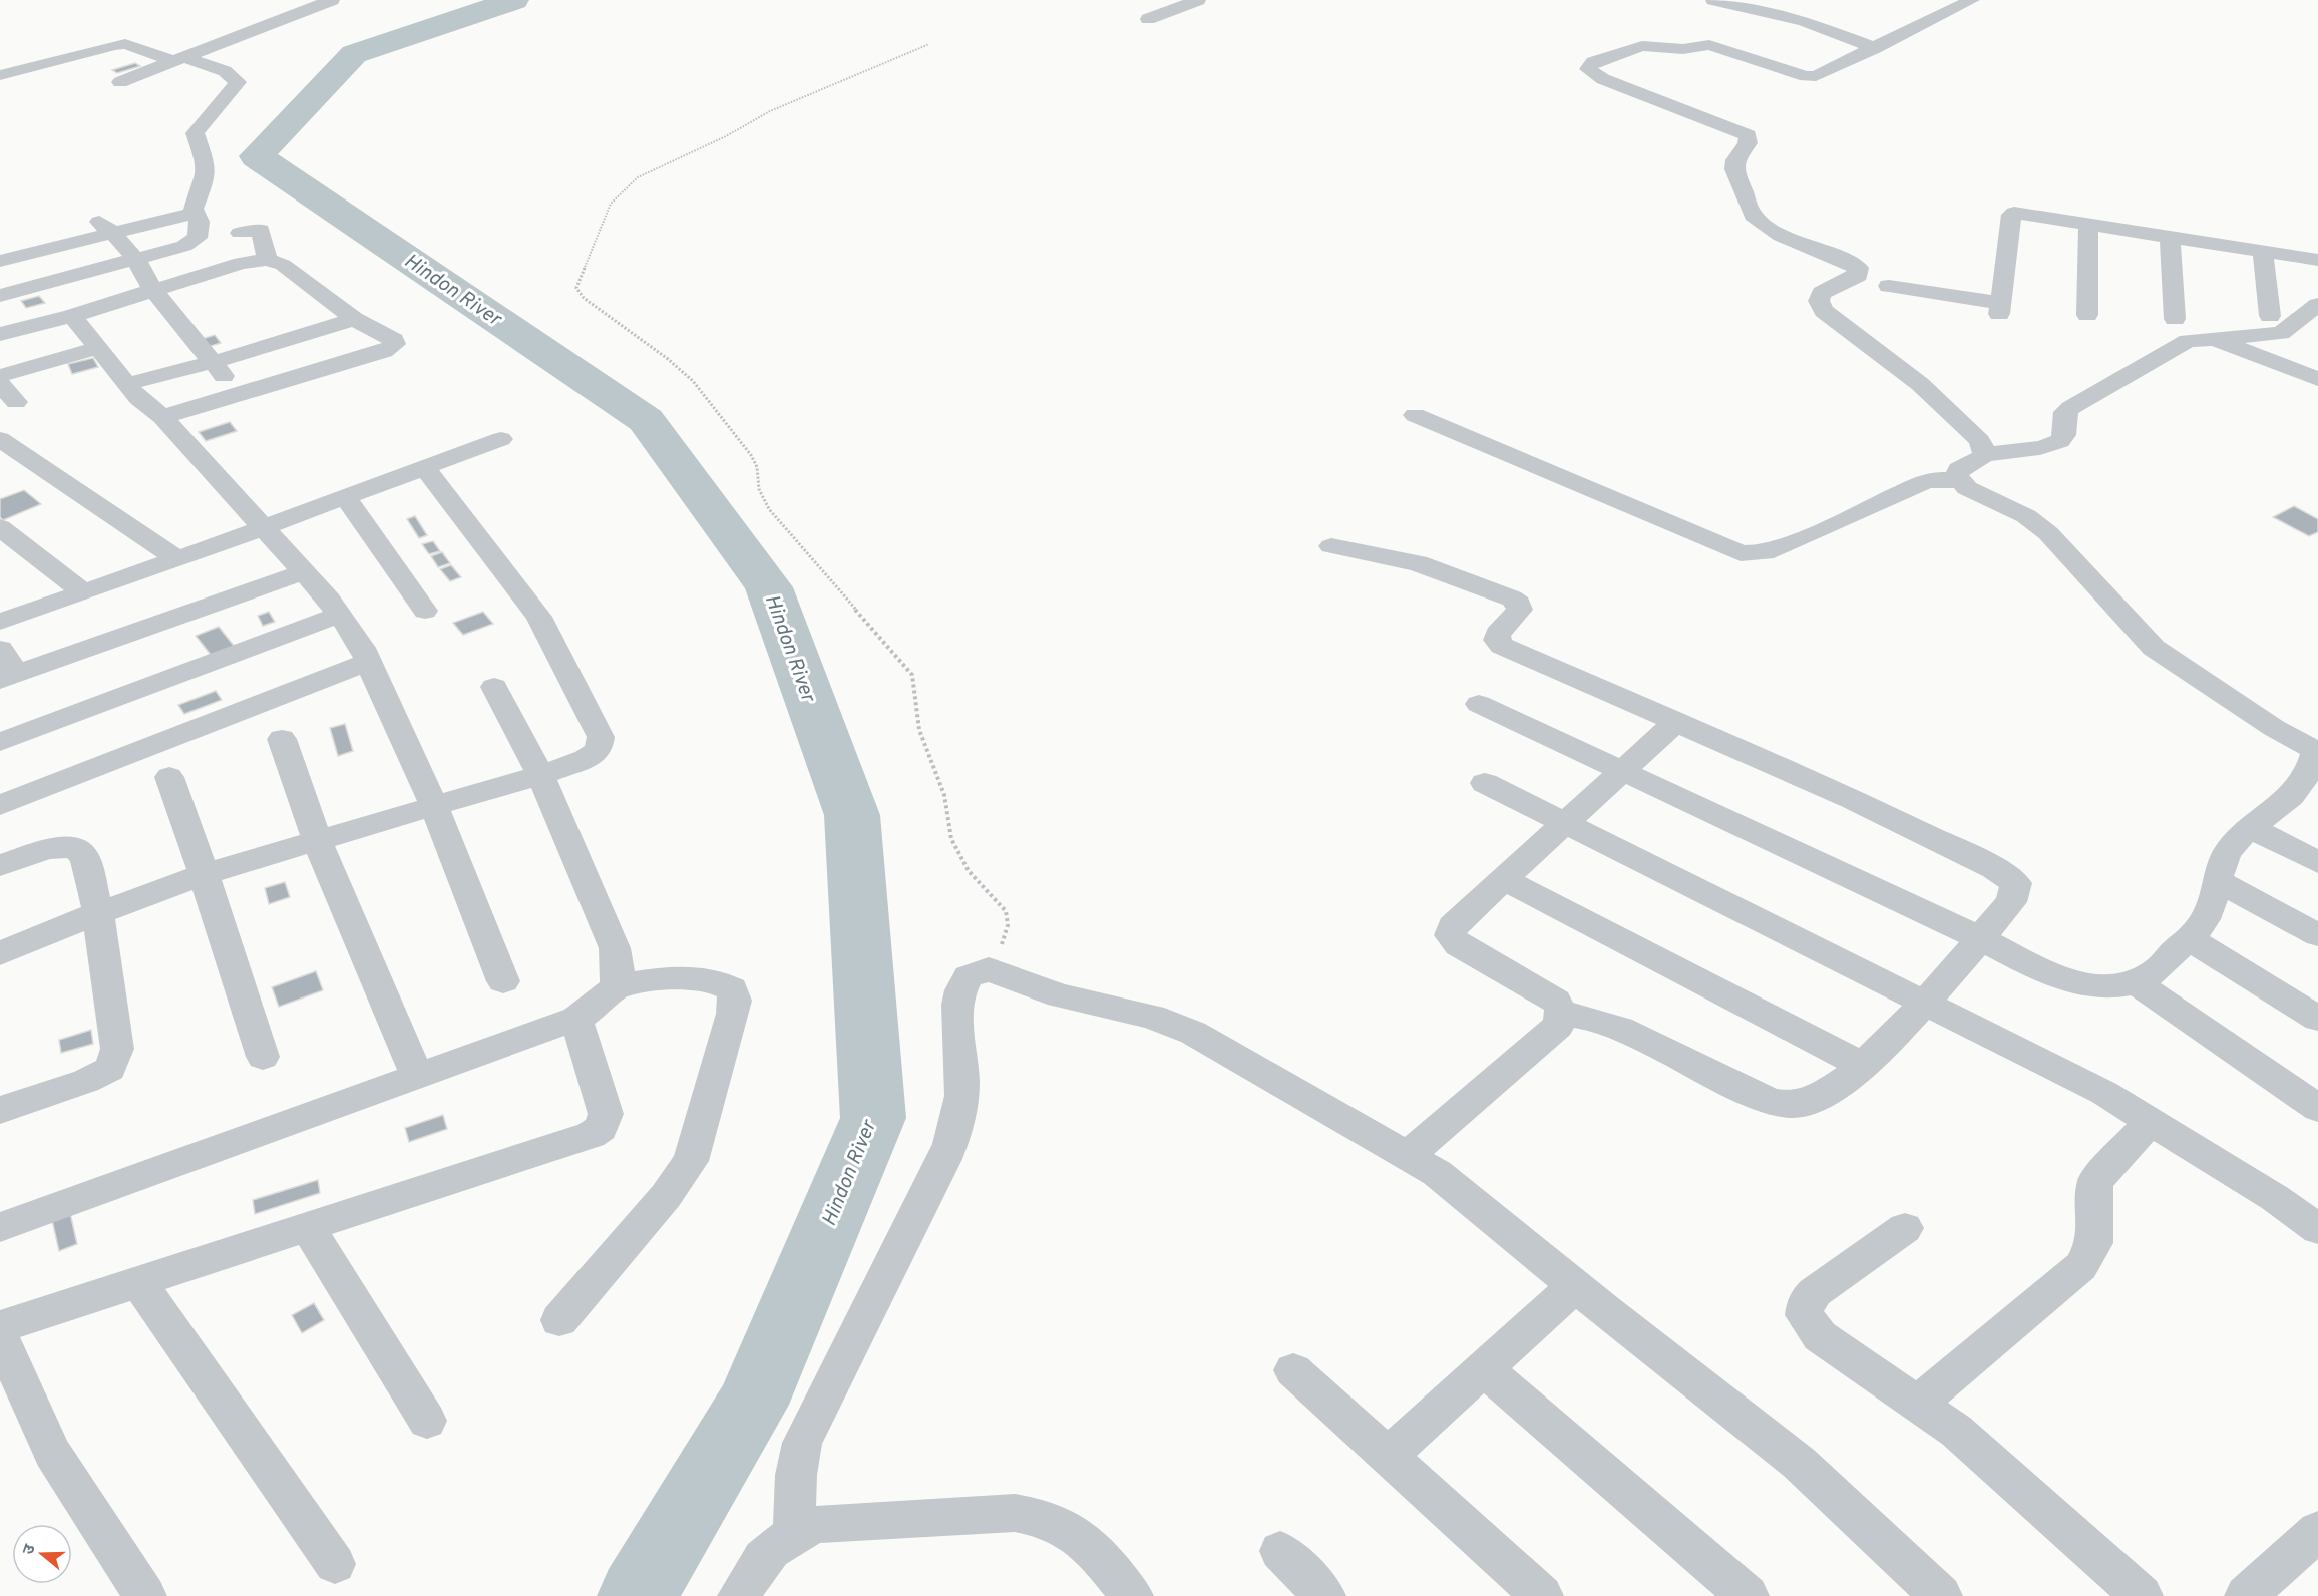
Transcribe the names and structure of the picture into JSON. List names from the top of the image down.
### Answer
{
  "water": ["Hindon River"],
  "north": "left"
}
